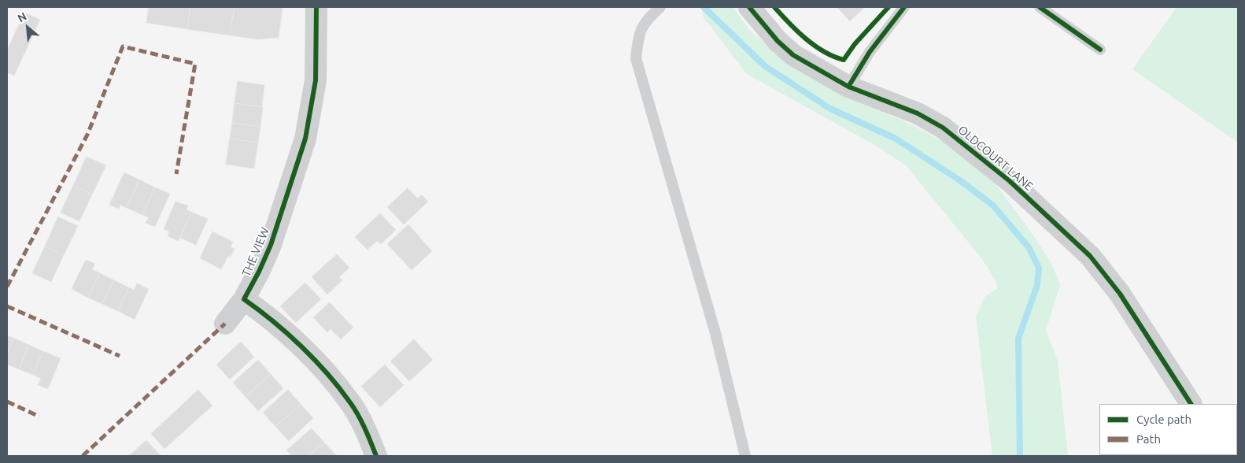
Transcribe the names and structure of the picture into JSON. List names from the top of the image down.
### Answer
{
  "streets": {
    "street": ["OLDCOURT LANE", "THE VIEW"]
  },
  "legend": ["Cycle path", "Path"],
  "north": "top left"
}
